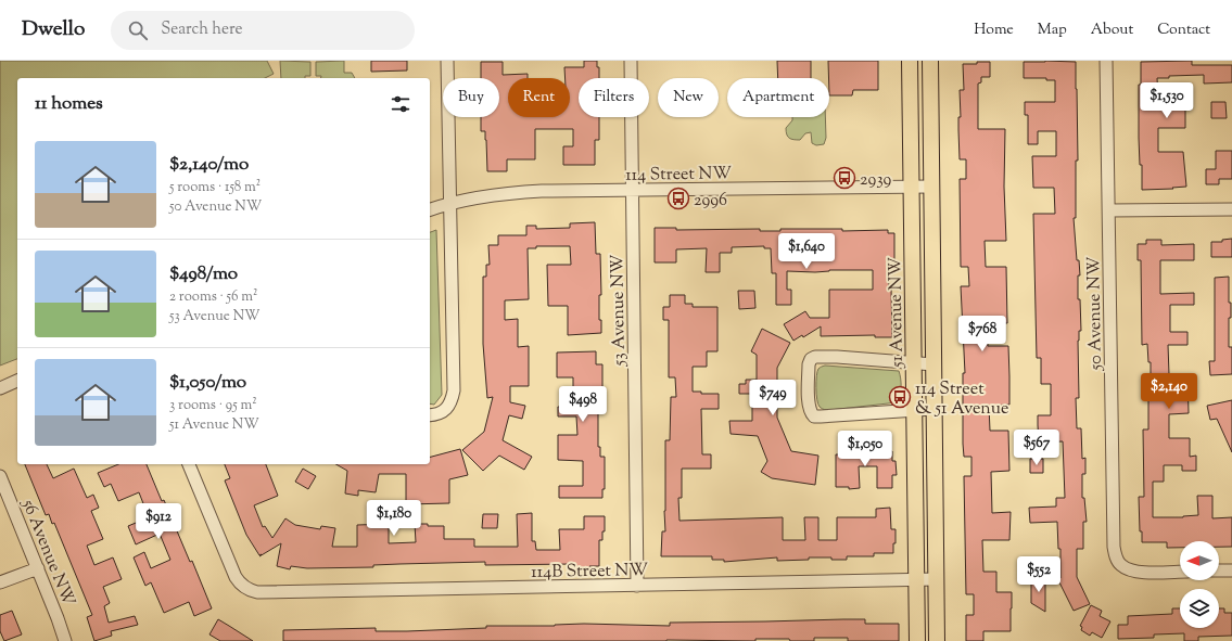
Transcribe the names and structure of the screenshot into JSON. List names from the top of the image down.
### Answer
{
  "streets": {
    "main road": ["51 Avenue NW"],
    "street": [
      "114 Street NW",
      "53 Avenue NW",
      "50 Avenue NW",
      "56 Avenue NW",
      "114B Street NW"
    ]
  },
  "crossings": [
    ["114 Street NW", "53 Avenue NW"],
    ["114 Street NW", "51 Avenue NW"],
    ["53 Avenue NW", "114B Street NW"],
    ["51 Avenue NW", "114B Street NW"]
  ],
  "places": {
    "bus stop": ["2939", "2996", "114 Street & 51 Avenue"]
  },
  "north": "left",
  "page": {
    "header": "Dwello",
    "search": "Search here",
    "nav": [
      "Home",
      "Map",
      "About",
      "Contact"
    ],
    "chip": [
      "Buy",
      "Rent",
      "Filters",
      "New",
      "Apartment"
    ],
    "heading": "11 homes",
    "price": [
      "$1,530",
      "$1,640",
      "$768",
      "$2,140",
      "$749",
      "$498",
      "$567",
      "$1,050",
      "$1,180",
      "$912",
      "$552"
    ],
    "list": [
      {
        "name": "$2,140/mo",
        "note": "5 rooms · 158 m² · 50 Avenue NW"
      },
      {
        "name": "$498/mo",
        "note": "2 rooms · 56 m² · 53 Avenue NW"
      },
      {
        "name": "$1,050/mo",
        "note": "3 rooms · 95 m² · 51 Avenue NW"
      }
    ]
  }
}
